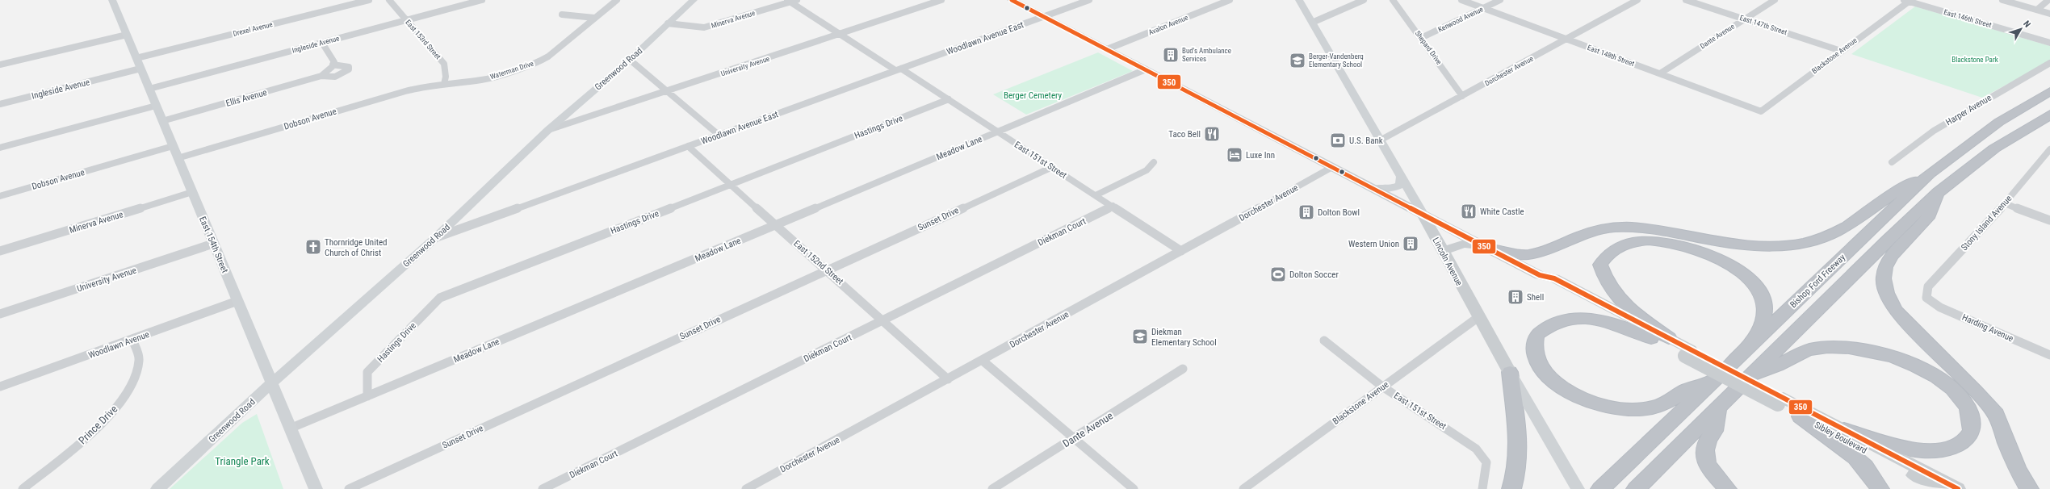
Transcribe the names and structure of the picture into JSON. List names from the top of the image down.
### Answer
{
  "streets": {
    "highway": ["Bishop Ford Freeway"],
    "main road": ["Lincoln Avenue", "Sibley Boulevard"],
    "street": [
      "East 146th Street",
      "Minerva Avenue",
      "Kenwood Avenue",
      "Avalon Avenue",
      "East 147th Street",
      "Drexel Avenue",
      "Dante Avenue",
      "Woodlawn Avenue East",
      "East 153rd Street",
      "Ingleside Avenue",
      "Shepard Drive",
      "East 148th Street",
      "Blackstone Avenue",
      "University Avenue",
      "Greenwood Road",
      "Waterman Drive",
      "Dorchester Avenue",
      "Ellis Avenue",
      "Harper Avenue",
      "Dobson Avenue",
      "Hastings Drive",
      "Meadow Lane",
      "East 151st Street",
      "Sunset Drive",
      "Stony Island Avenue",
      "Diekman Court",
      "East 154th Street",
      "East 152nd Street",
      "Harding Avenue",
      "Woodlawn Avenue",
      "Prince Drive"
    ]
  },
  "crossings": [
    ["East 146th Street", "Blackstone Avenue"],
    ["Minerva Avenue", "Greenwood Road"],
    ["Minerva Avenue", "East 151st Street"],
    ["Minerva Avenue", "East 154th Street"],
    ["Kenwood Avenue", "Shepard Drive"],
    ["Kenwood Avenue", "East 148th Street"],
    ["East 147th Street", "Dante Avenue"],
    ["East 147th Street", "Blackstone Avenue"],
    ["Drexel Avenue", "Ingleside Avenue"],
    ["Drexel Avenue", "East 154th Street"],
    ["Dante Avenue", "East 148th Street"],
    ["Woodlawn Avenue East", "Greenwood Road"],
    ["Woodlawn Avenue East", "East 151st Street"],
    ["Woodlawn Avenue East", "East 152nd Street"],
    ["East 153rd Street", "Ingleside Avenue"],
    ["East 153rd Street", "Waterman Drive"],
    ["East 153rd Street", "Dobson Avenue"],
    ["Ingleside Avenue", "East 154th Street"],
    ["Shepard Drive", "Dorchester Avenue"],
    ["East 148th Street", "Blackstone Avenue"],
    ["East 148th Street", "Dorchester Avenue"],
    ["Blackstone Avenue", "East 151st Street"],
    ["Blackstone Avenue", "Lincoln Avenue"],
    ["University Avenue", "Greenwood Road"],
    ["University Avenue", "East 151st Street"],
    ["University Avenue", "East 154th Street"],
    ["Greenwood Road", "East 154th Street"],
    ["Waterman Drive", "Dobson Avenue"],
    ["Dorchester Avenue", "East 151st Street"],
    ["Dorchester Avenue", "Lincoln Avenue"],
    ["Dorchester Avenue", "East 152nd Street"],
    ["Ellis Avenue", "East 154th Street"],
    ["Dobson Avenue", "East 154th Street"],
    ["Hastings Drive", "Meadow Lane"],
    ["Hastings Drive", "East 151st Street"],
    ["Hastings Drive", "East 152nd Street"],
    ["Meadow Lane", "East 151st Street"],
    ["Meadow Lane", "East 154th Street"],
    ["Meadow Lane", "East 152nd Street"],
    ["East 151st Street", "Sunset Drive"],
    ["East 151st Street", "Diekman Court"],
    ["Sunset Drive", "East 152nd Street"],
    ["Stony Island Avenue", "Harding Avenue"],
    ["Diekman Court", "East 152nd Street"],
    ["East 154th Street", "Woodlawn Avenue"],
    ["Woodlawn Avenue", "Prince Drive"]
  ],
  "parks": ["Blackstone Park", "Berger Cemetery", "Triangle Park"],
  "places": {
    "building": [
      "Bud's Ambulance Services",
      "Dolton Bowl",
      "Western Union",
      "Shell"
    ],
    "school or university": ["Berger-Vandenberg Elementary School", "Diekman Elementary School"],
    "restaurant": ["Taco Bell", "White Castle"],
    "bank": ["U.S. Bank"],
    "hotel": ["Luxe Inn"],
    "church": ["Thornridge United Church of Christ"],
    "sports": ["Dolton Soccer"]
  },
  "lines": ["transit line 350"],
  "north": "top right"
}
